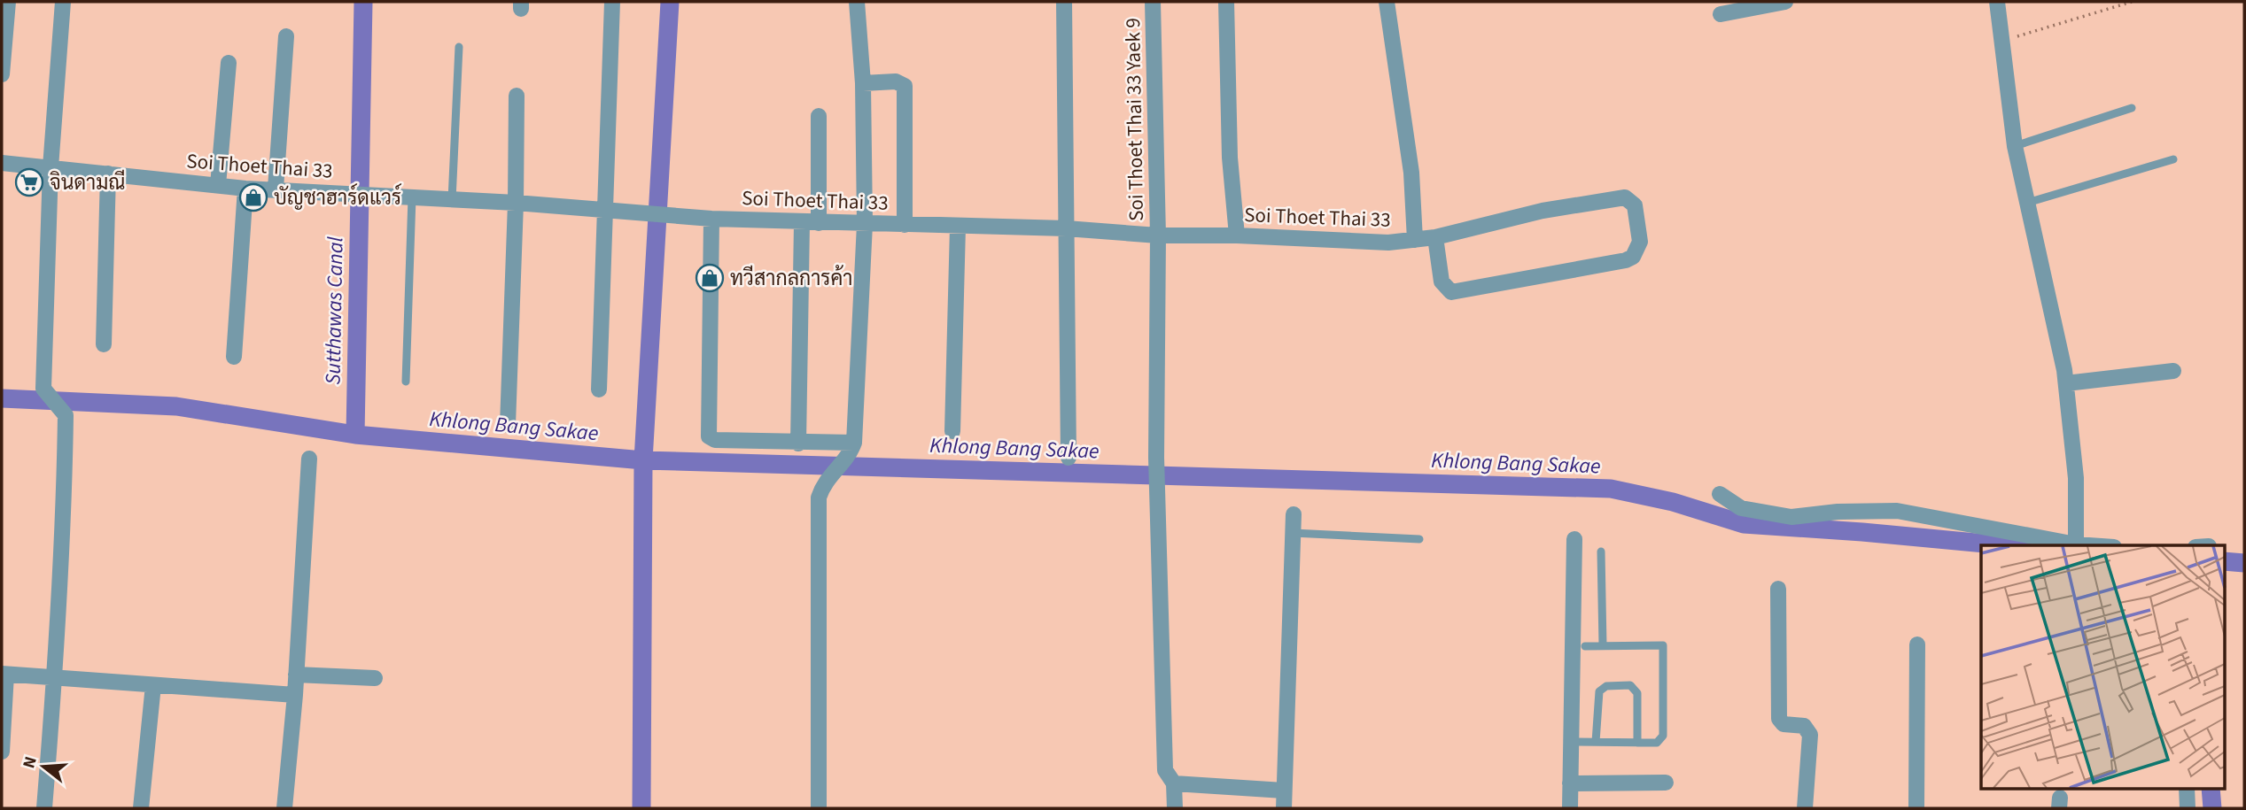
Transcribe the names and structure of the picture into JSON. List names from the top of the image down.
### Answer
{
  "streets": {
    "street": ["Soi Thoet Thai 33 Yaek 9", "Soi Thoet Thai 33"]
  },
  "crossings": [
    ["Soi Thoet Thai 33 Yaek 9", "Soi Thoet Thai 33"]
  ],
  "water": ["Sutthawas Canal", "Khlong Bang Sakae"],
  "places": {
    "supermarket": ["จินดามณี"],
    "shop": ["บัญชาฮาร์ดแวร์", "ทวีสากลการค้า"]
  },
  "north": "left"
}
